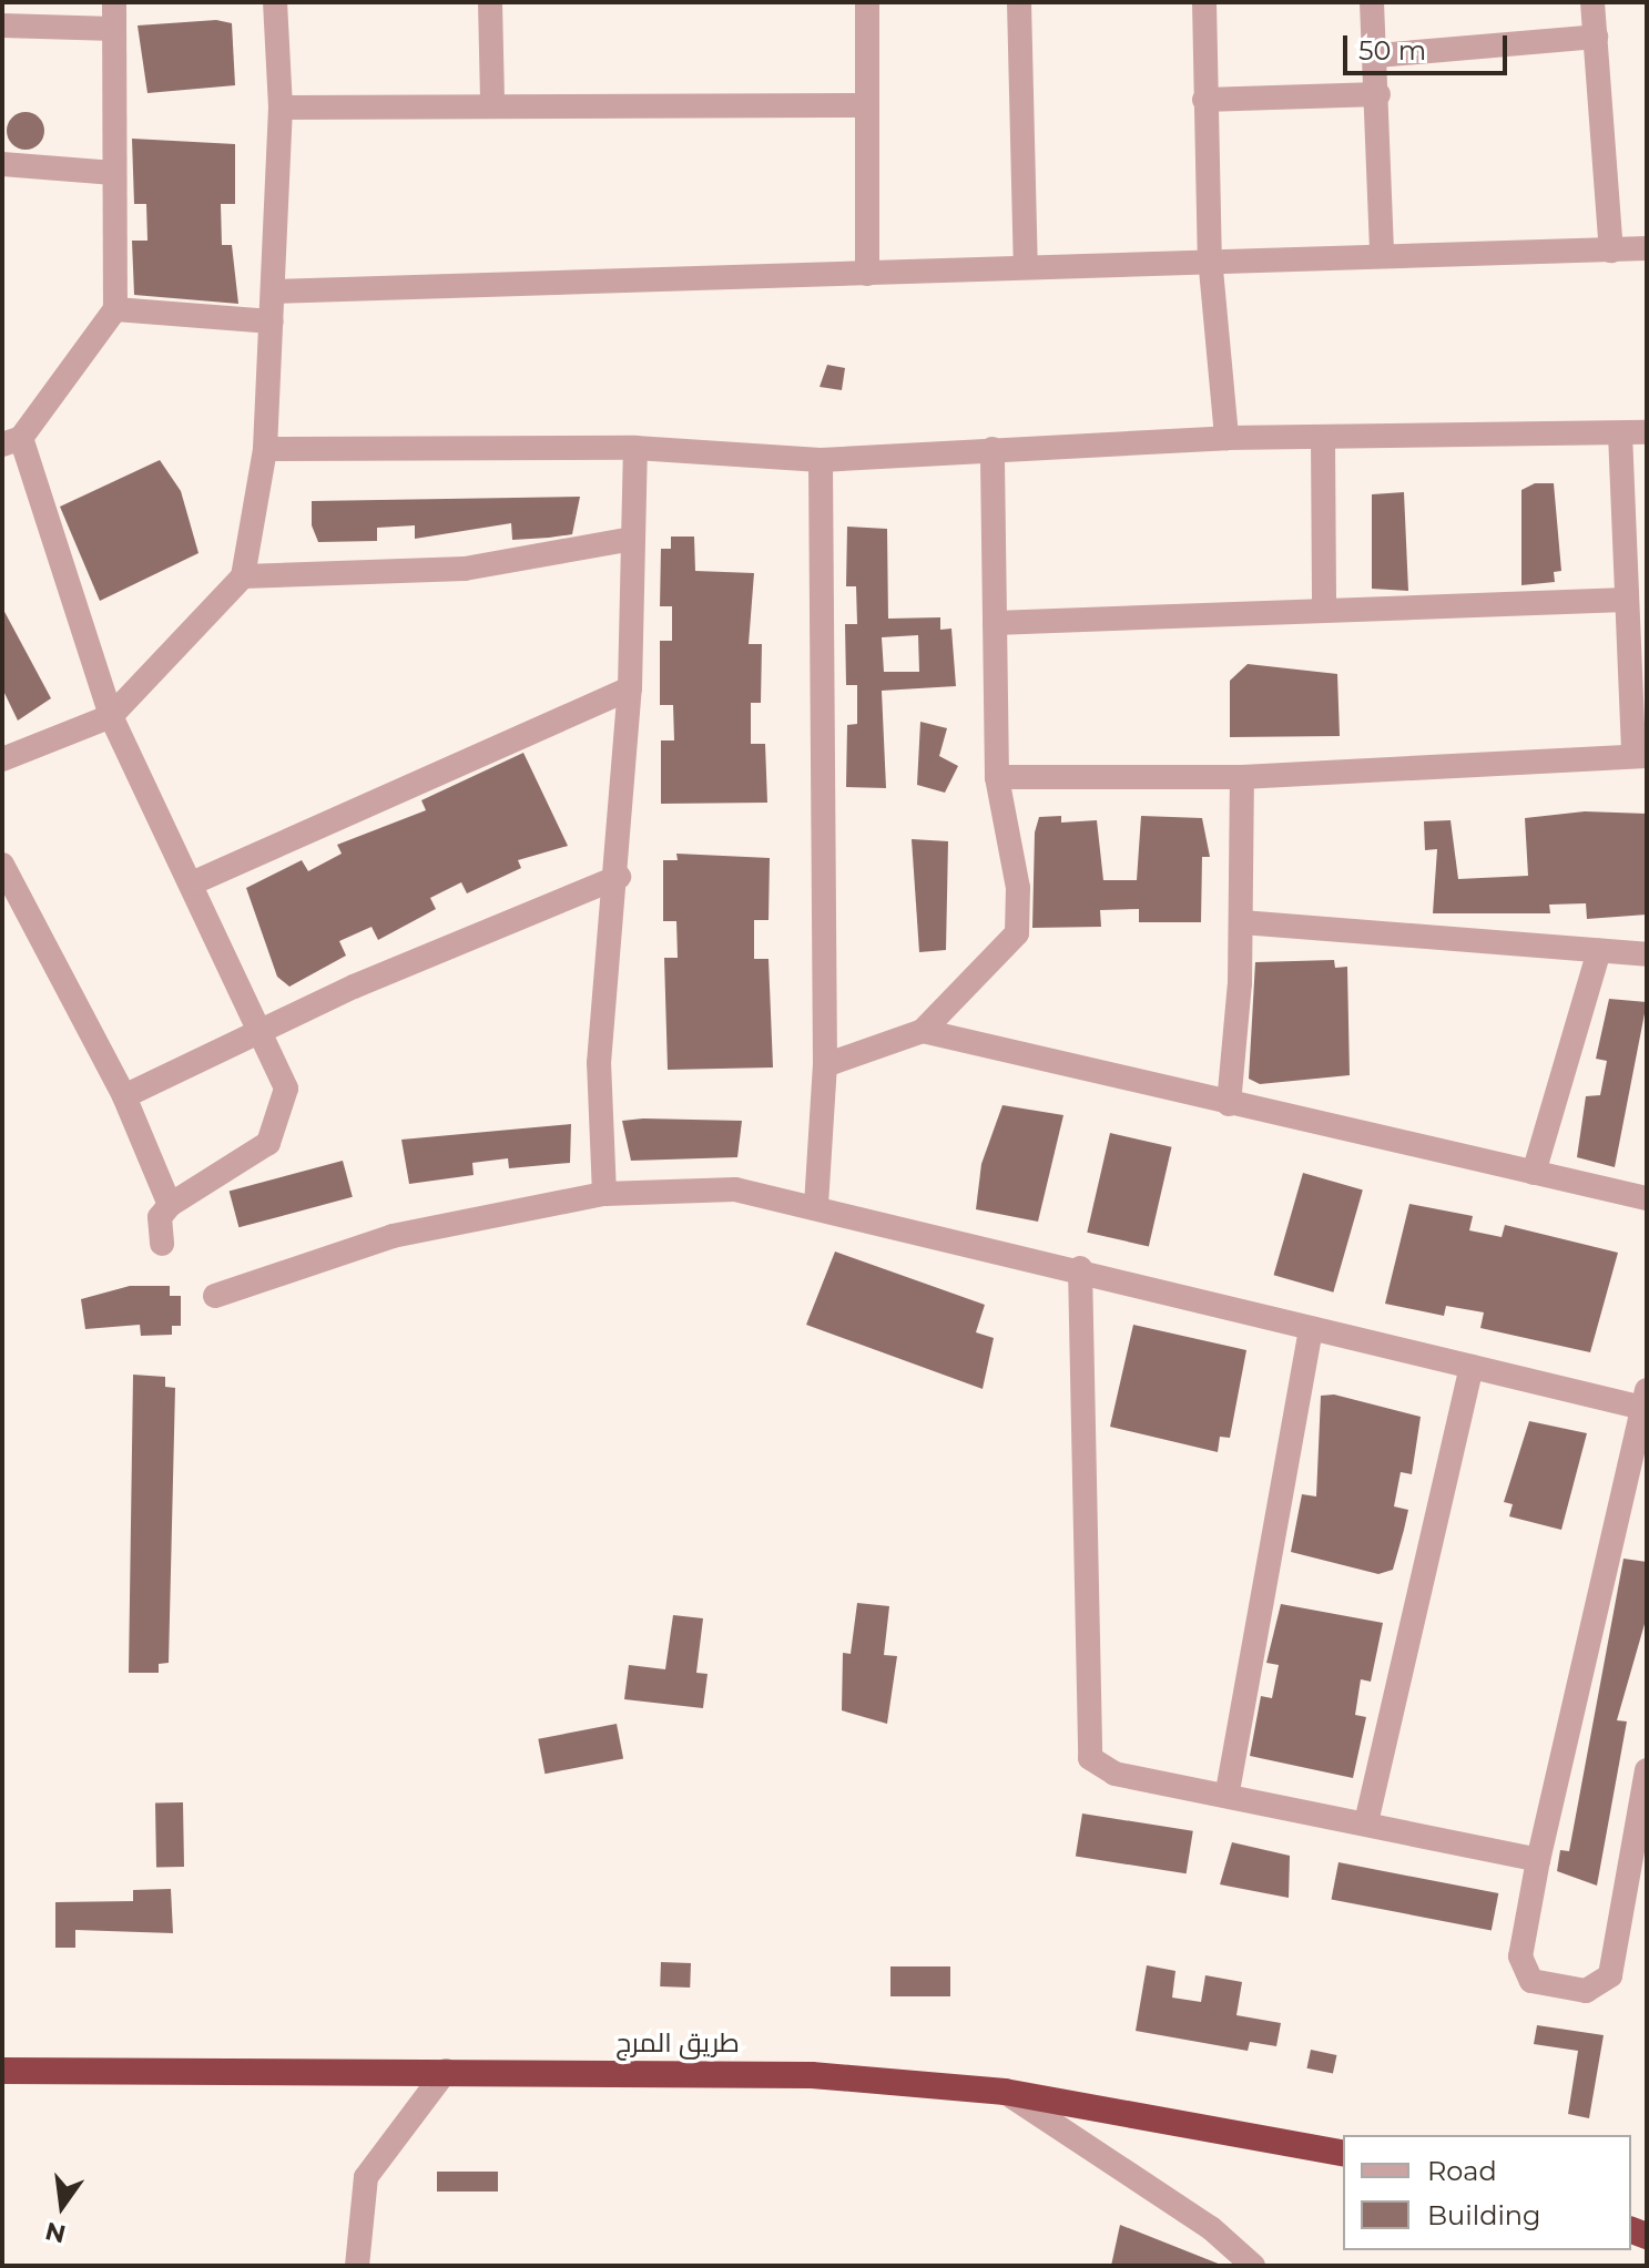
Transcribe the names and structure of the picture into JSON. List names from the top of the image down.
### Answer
{
  "streets": {
    "highway": ["طريق المرج"]
  },
  "legend": ["Road", "Building"],
  "scale_bar": "50 m",
  "north": "bottom"
}
